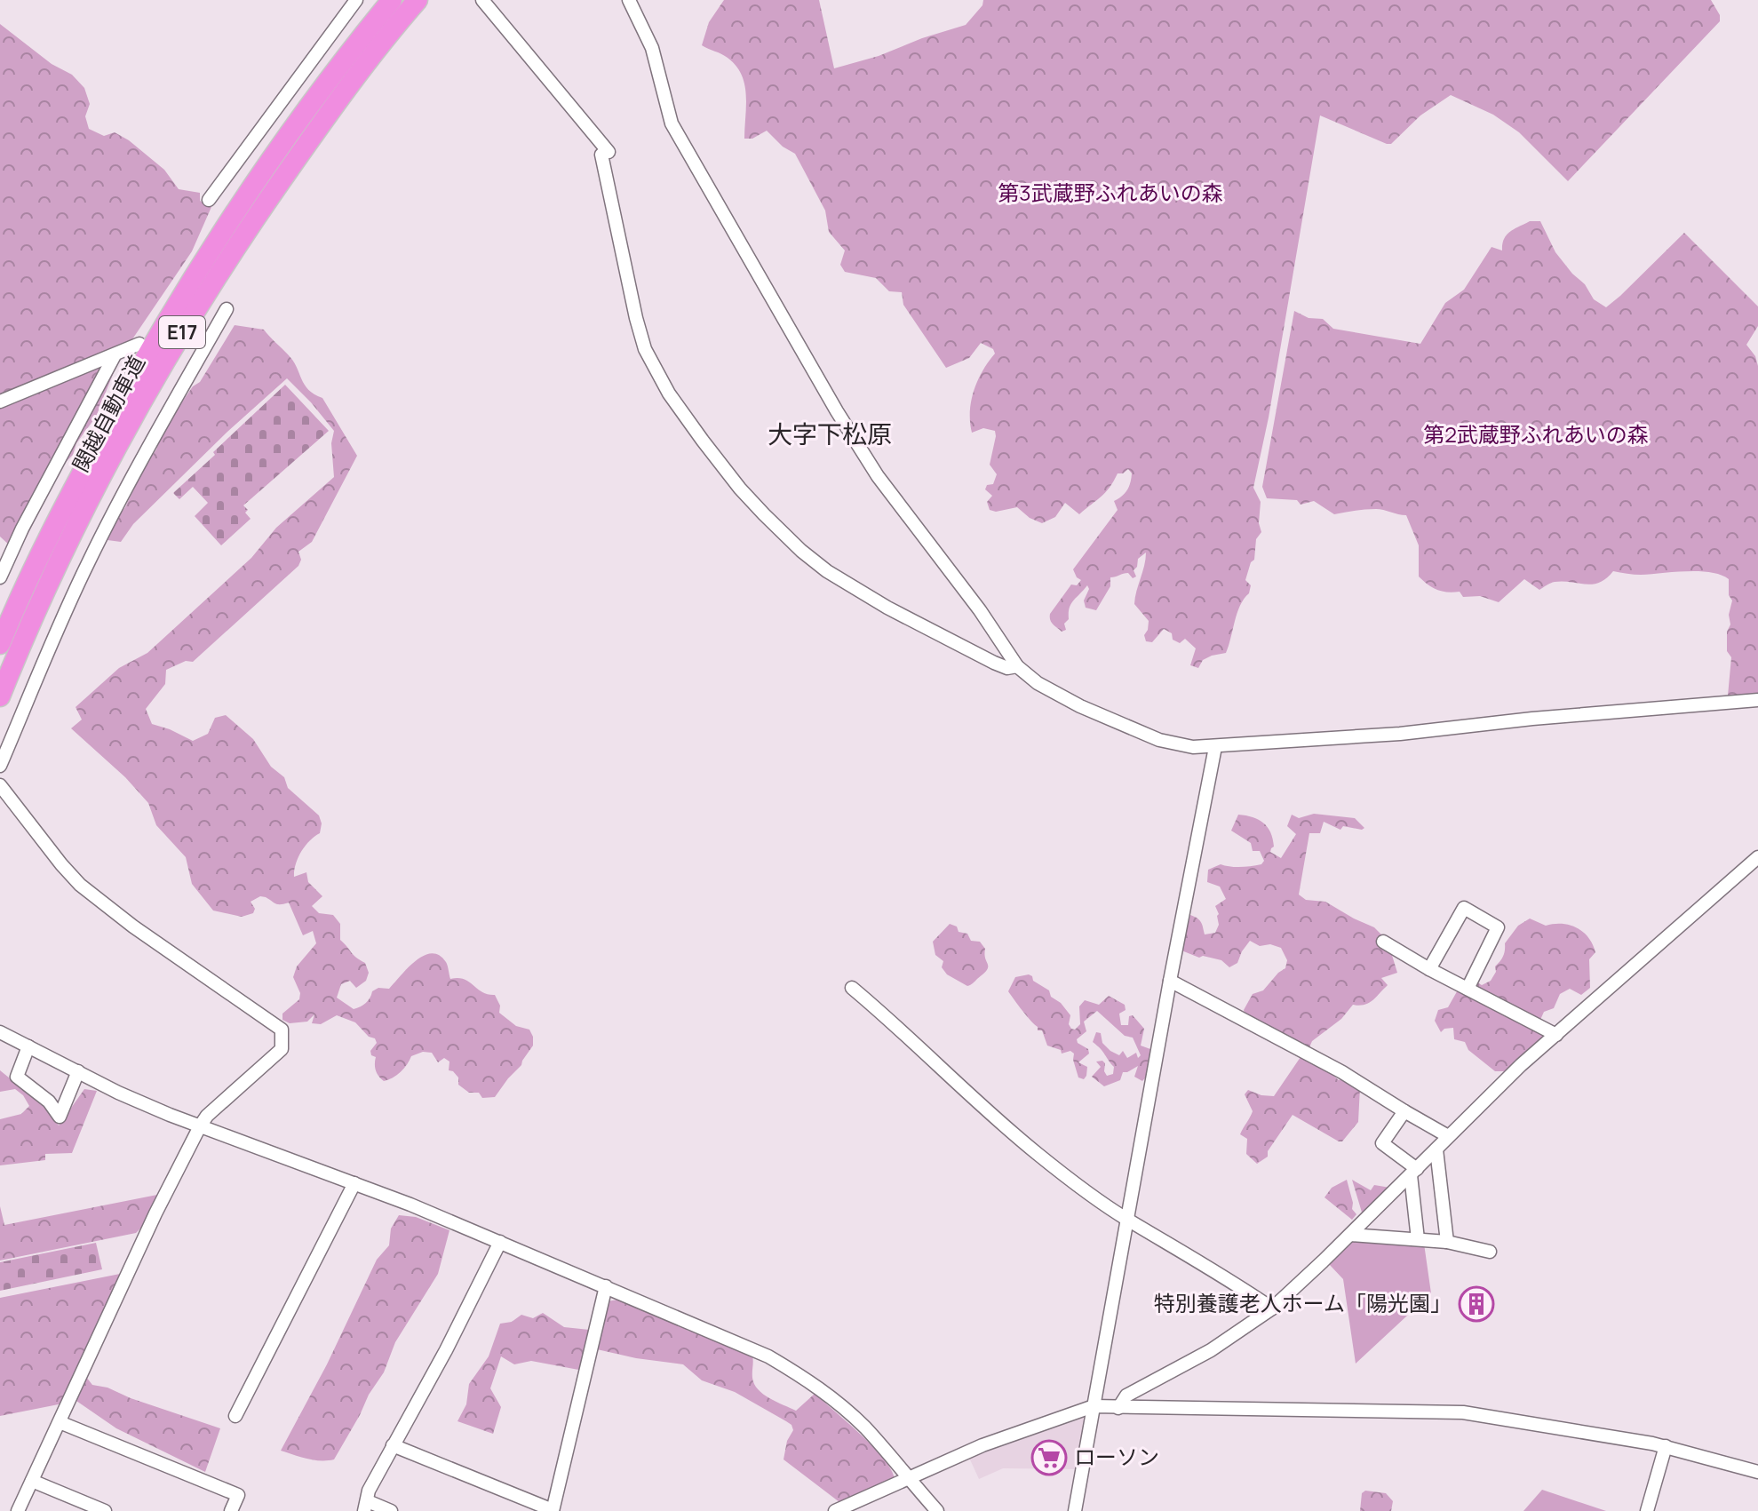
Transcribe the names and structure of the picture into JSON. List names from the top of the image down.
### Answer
{
  "streets": {
    "highway": ["E17", "関越自動車道"]
  },
  "districts": ["大字下松原"],
  "parks": ["第3武蔵野ふれあいの森", "第2武蔵野ふれあいの森"],
  "places": {
    "building": ["特別養護老人ホーム「陽光園」"],
    "supermarket": ["ローソン"]
  }
}
